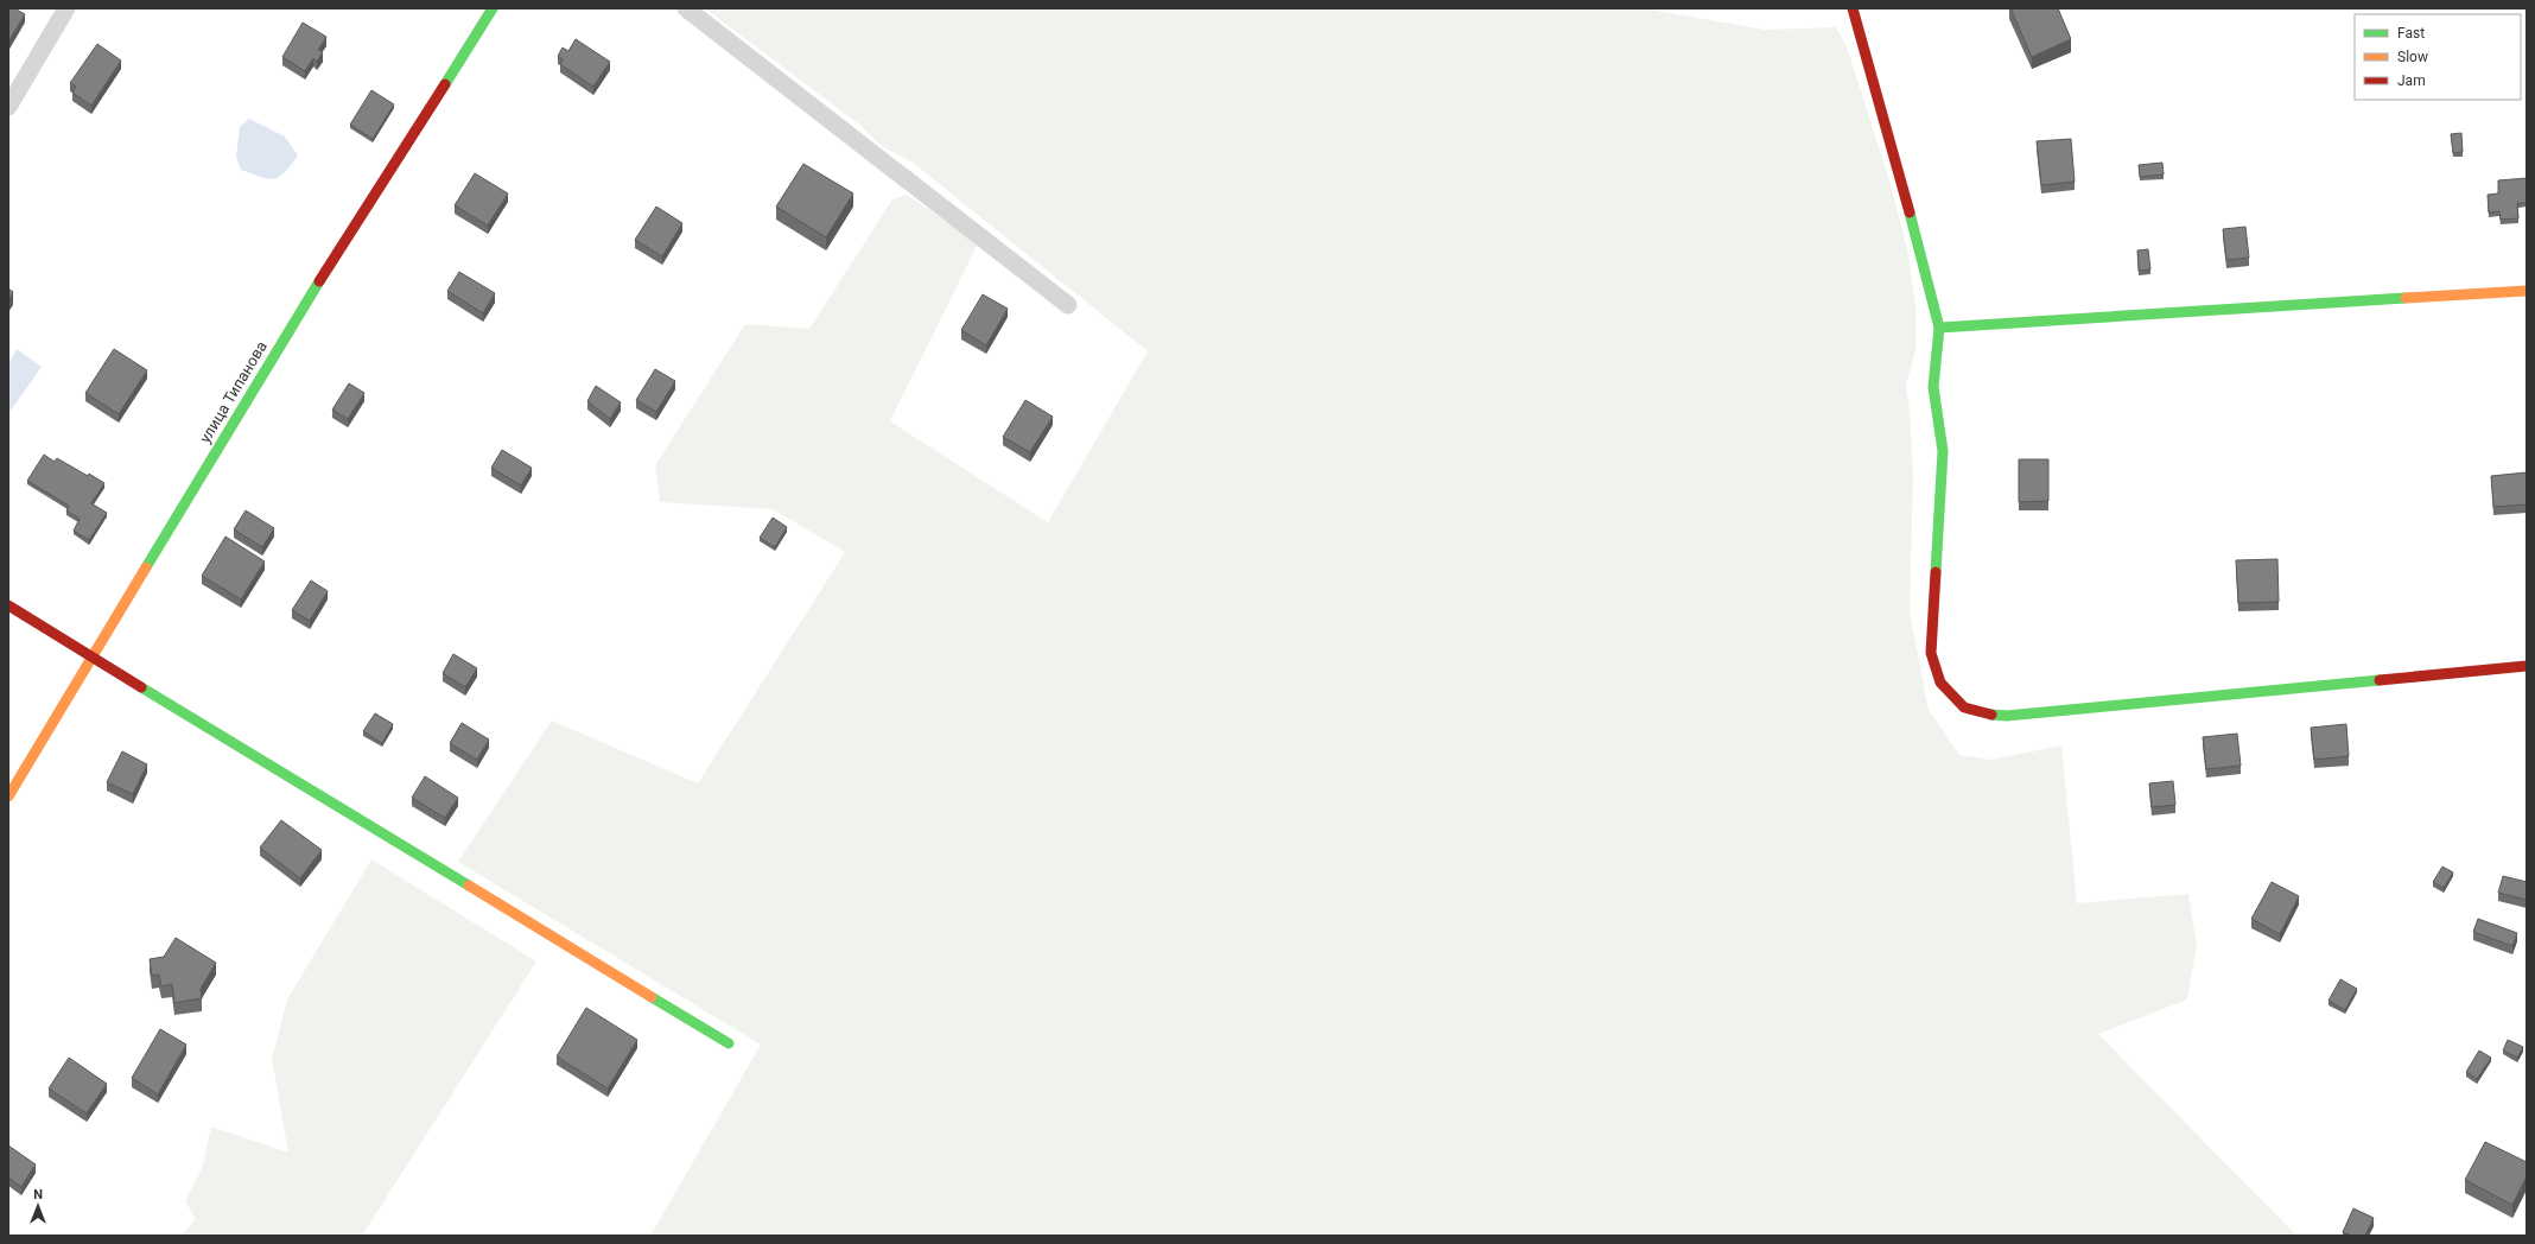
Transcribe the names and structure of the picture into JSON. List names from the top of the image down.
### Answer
{
  "streets": {
    "street": ["улица Типанова"]
  },
  "legend": ["Fast", "Slow", "Jam"],
  "north": "top"
}
